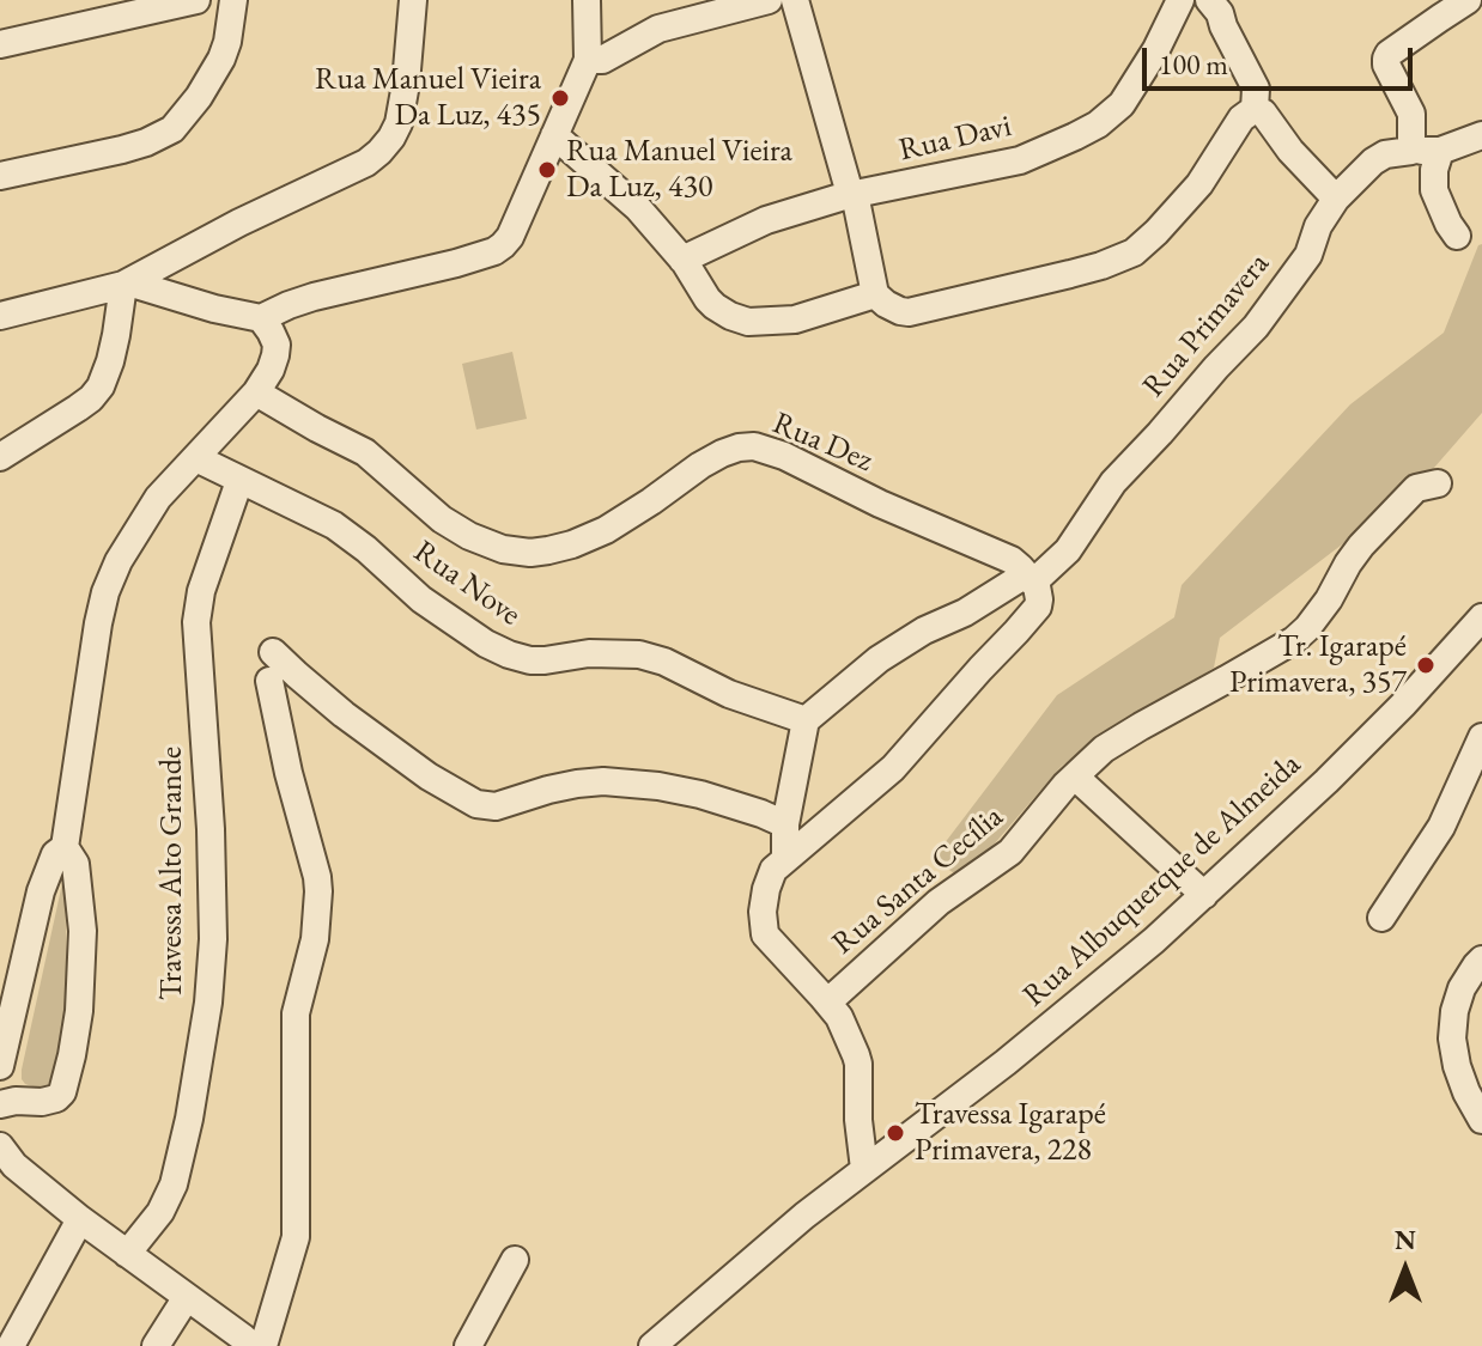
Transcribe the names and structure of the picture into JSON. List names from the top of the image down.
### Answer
{
  "streets": {
    "street": [
      "Rua Davi",
      "Rua Primavera",
      "Rua Dez",
      "Rua Nove",
      "Travessa Alto Grande",
      "Rua Santa Cecília",
      "Rua Albuquerque de Almeida"
    ]
  },
  "crossings": [
    ["Rua Primavera", "Rua Dez"],
    ["Rua Primavera", "Rua Nove"],
    ["Rua Nove", "Travessa Alto Grande"]
  ],
  "places": [
    "Rua Manuel Vieira Da Luz, 435",
    "Rua Manuel Vieira Da Luz, 430",
    "Tr. Igarapé Primavera, 357",
    "Travessa Igarapé Primavera, 228"
  ],
  "scale_bar": "100 m",
  "north": "top"
}
